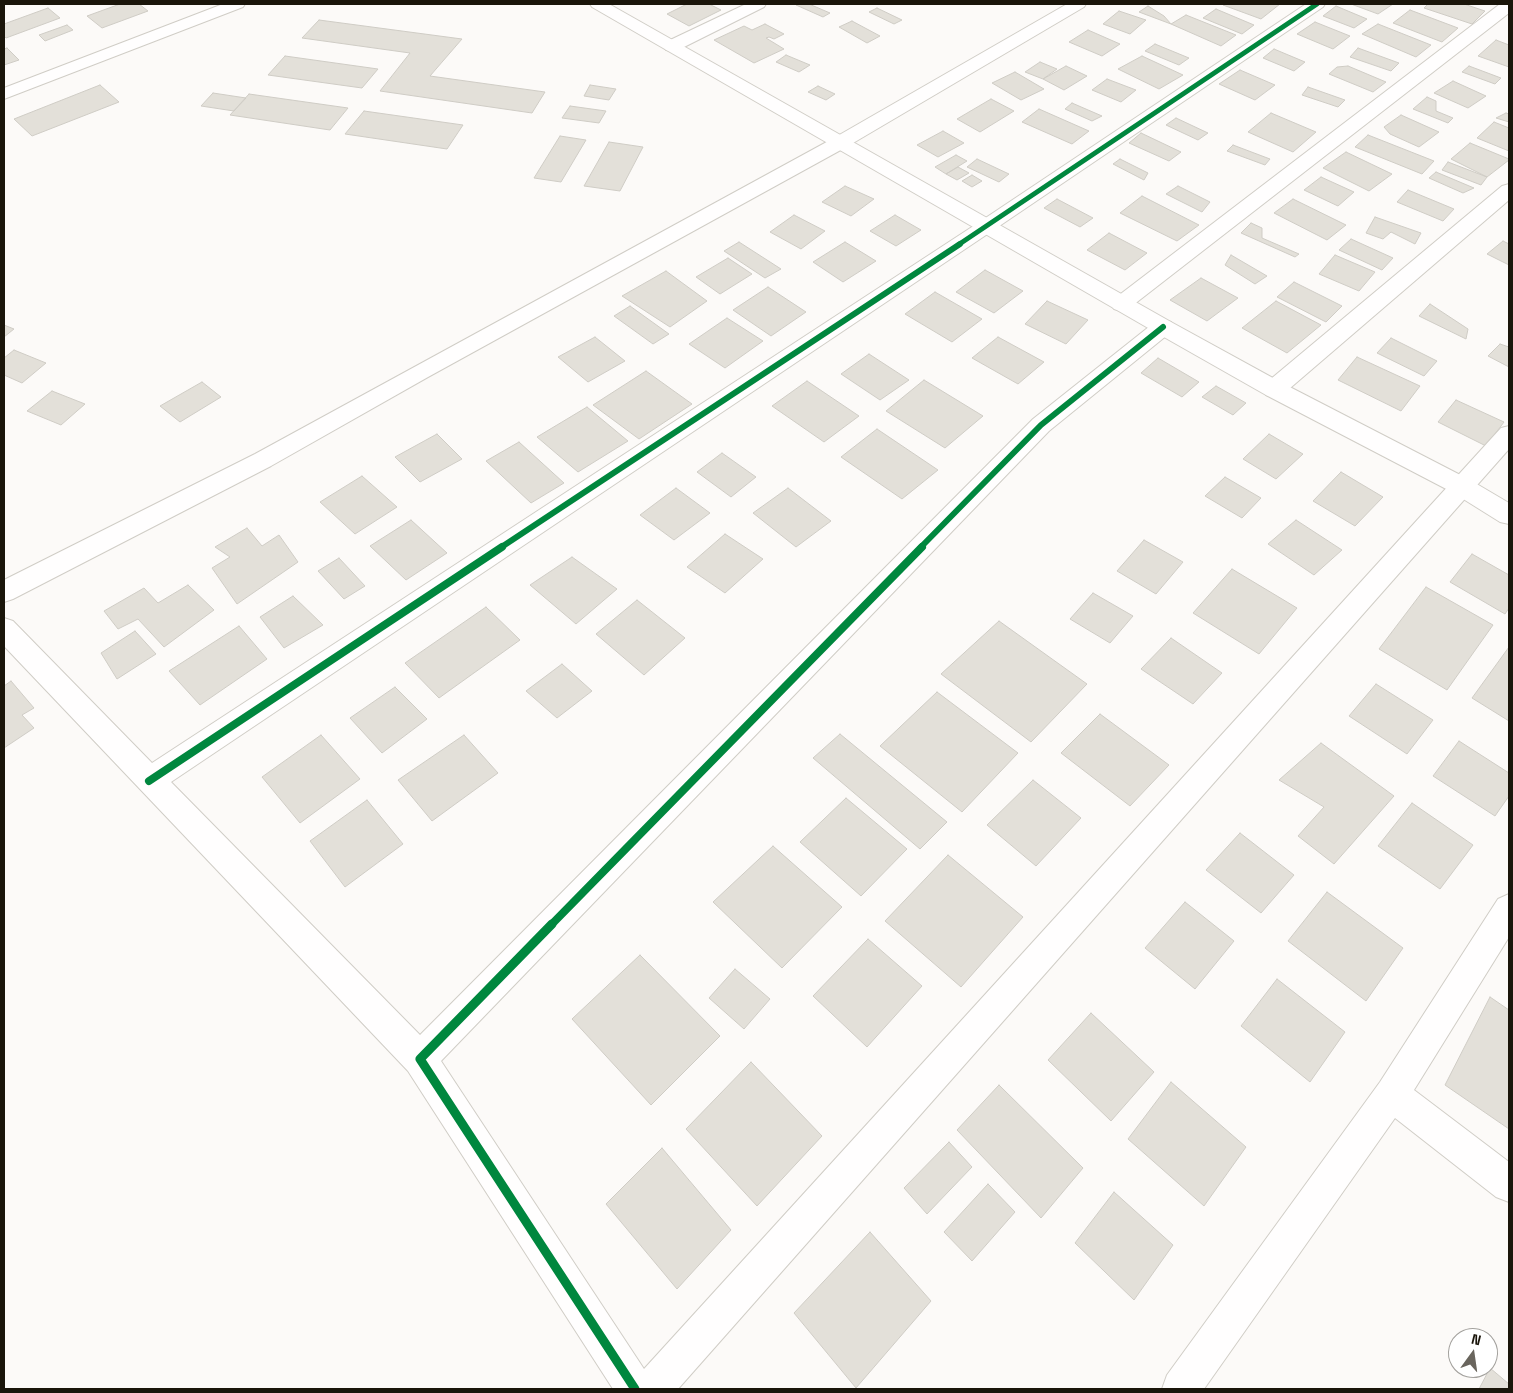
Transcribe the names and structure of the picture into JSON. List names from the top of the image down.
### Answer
{
  "north": "top"
}
